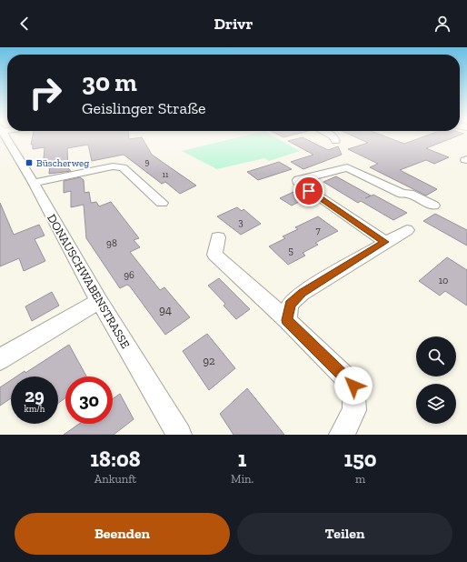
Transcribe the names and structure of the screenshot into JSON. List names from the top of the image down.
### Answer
{
  "streets": {
    "street": ["DONAUSCHWABENSTRASSE"]
  },
  "places": {
    "transit": ["Büscherweg"]
  },
  "house_numbers": [
    "9",
    "11",
    "3",
    "7",
    "98",
    "5",
    "96",
    "10",
    "94",
    "92"
  ],
  "page": {
    "header": "Drivr",
    "turn": ["30 m", "Geislinger Straße"],
    "speed": "29 km/h",
    "limit": "30",
    "eta": [
      "18:08",
      "Ankunft",
      "1",
      "Min.",
      "150",
      "m"
    ],
    "buttons": ["Beenden", "Teilen"]
  }
}
